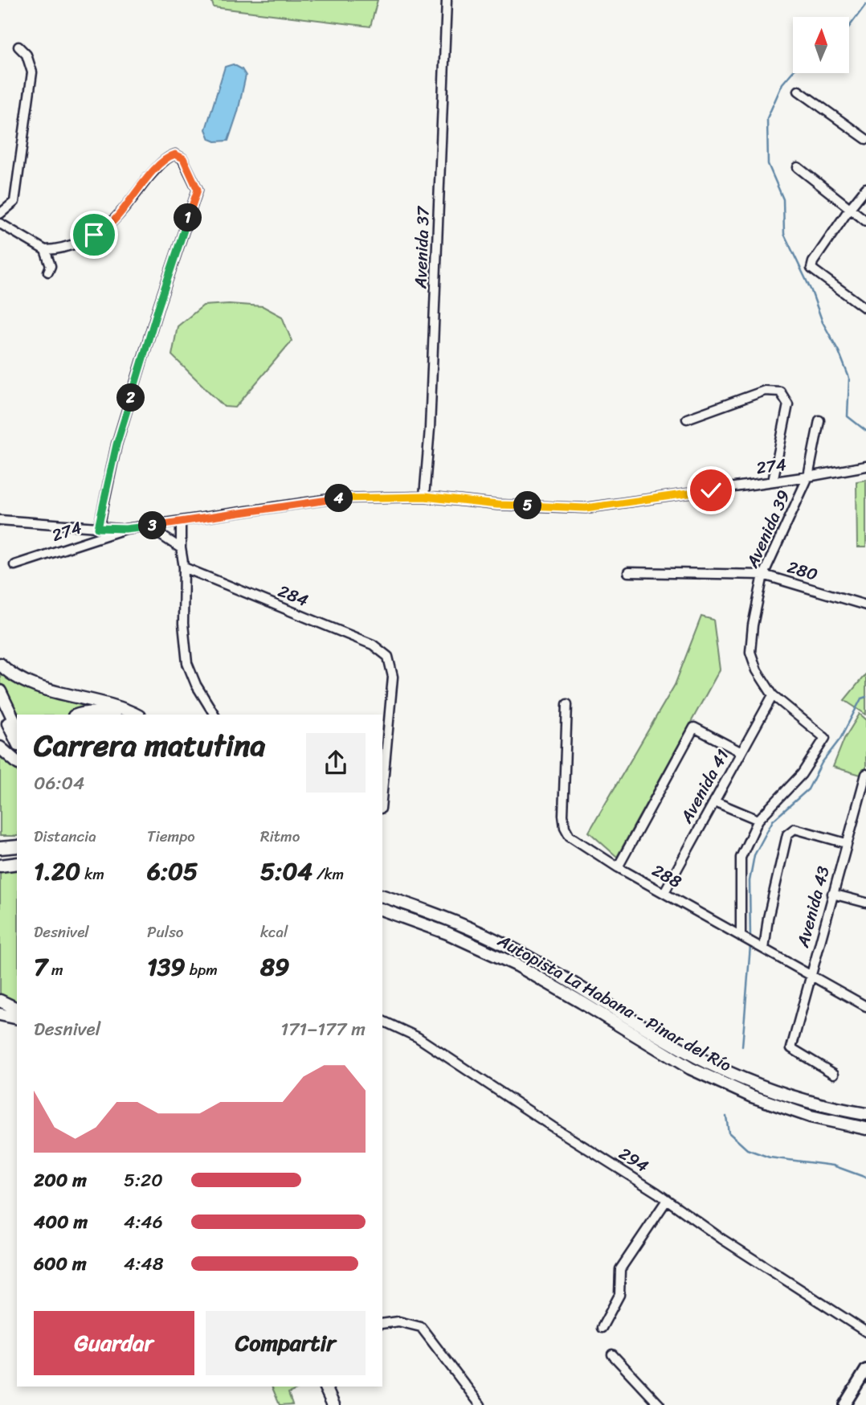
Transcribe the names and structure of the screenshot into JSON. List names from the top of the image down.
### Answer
{
  "streets": {
    "highway": ["Autopista La Habana - Pinar del Río"],
    "street": [
      "Avenida 37",
      "274",
      "Avenida 39",
      "280",
      "284",
      "Avenida 41",
      "288",
      "Avenida 43",
      "294"
    ]
  },
  "crossings": [
    ["Avenida 37", "274"],
    ["274", "Avenida 39"],
    ["Avenida 39", "280"],
    ["Avenida 39", "Avenida 41"],
    ["Avenida 41", "288"],
    ["288", "Avenida 43"]
  ],
  "north": "top",
  "page": {
    "pins": [
      "1",
      "2",
      "4",
      "5",
      "3"
    ],
    "heading": ["Carrera matutina", "06:04"],
    "stats": [
      ["Distancia", "1.20 km"],
      ["Tiempo", "6:05"],
      ["Ritmo", "5:04 /km"],
      ["Desnivel", "7 m"],
      ["Pulso", "139 bpm"],
      ["kcal", "89"]
    ],
    "chart": ["Desnivel", "171–177 m"],
    "list": [
      {
        "name": "200 m",
        "note": "5:20"
      },
      {
        "name": "400 m",
        "note": "4:46"
      },
      {
        "name": "600 m",
        "note": "4:48"
      }
    ],
    "buttons": ["Guardar", "Compartir"]
  }
}
